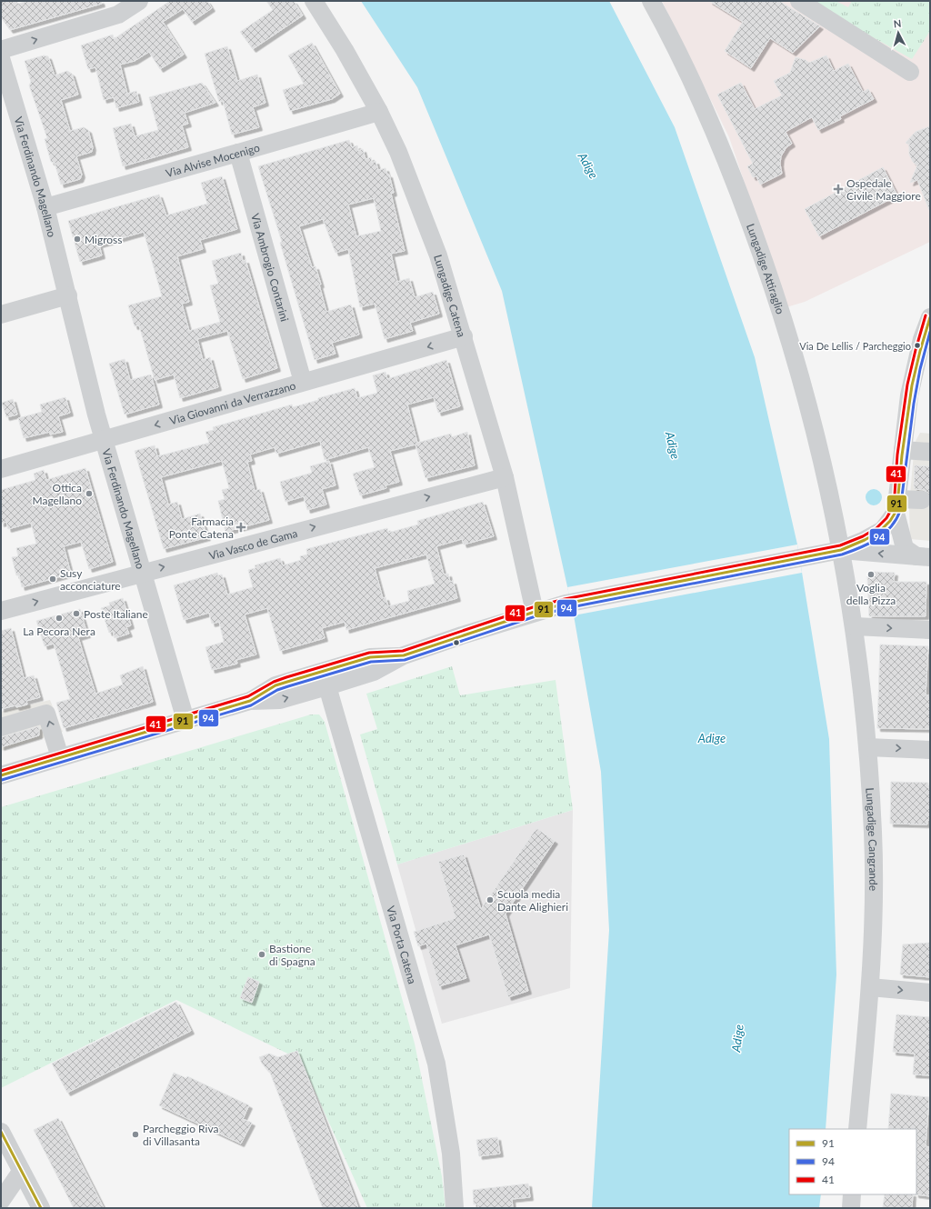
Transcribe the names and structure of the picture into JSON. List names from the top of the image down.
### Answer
{
  "streets": {
    "street": [
      "Via Alvise Mocenigo",
      "Via Ferdinando Magellano",
      "Via Ambrogio Contarini",
      "Lungadige Attiraglio",
      "Lungadige Catena",
      "Via Giovanni da Verrazzano",
      "Via Vasco de Gama",
      "Lungadige Cangrande",
      "Via Porta Catena"
    ]
  },
  "crossings": [
    ["Via Alvise Mocenigo", "Via Ferdinando Magellano"],
    ["Via Alvise Mocenigo", "Via Ambrogio Contarini"],
    ["Via Alvise Mocenigo", "Lungadige Catena"],
    ["Via Ferdinando Magellano", "Via Giovanni da Verrazzano"],
    ["Via Ferdinando Magellano", "Via Vasco de Gama"],
    ["Via Ambrogio Contarini", "Via Giovanni da Verrazzano"],
    ["Lungadige Attiraglio", "Lungadige Cangrande"],
    ["Lungadige Catena", "Via Giovanni da Verrazzano"],
    ["Lungadige Catena", "Via Vasco de Gama"]
  ],
  "one_way": ["Via Giovanni da Verrazzano"],
  "water": ["Adige"],
  "places": {
    "health": ["Ospedale Civile Maggiore", "Farmacia Ponte Catena"],
    "other": [
      "Migross",
      "Via De Lellis / Parcheggio",
      "Ottica Magellano",
      "Voglia della Pizza",
      "Susy acconciature",
      "Poste Italiane",
      "La Pecora Nera",
      "Scuola media Dante Alighieri",
      "Bastione di Spagna",
      "Parcheggio Riva di Villasanta"
    ]
  },
  "lines": ["transit line 41", "transit line 91", "transit line 94"],
  "legend": ["91", "94", "41"],
  "north": "top"
}
